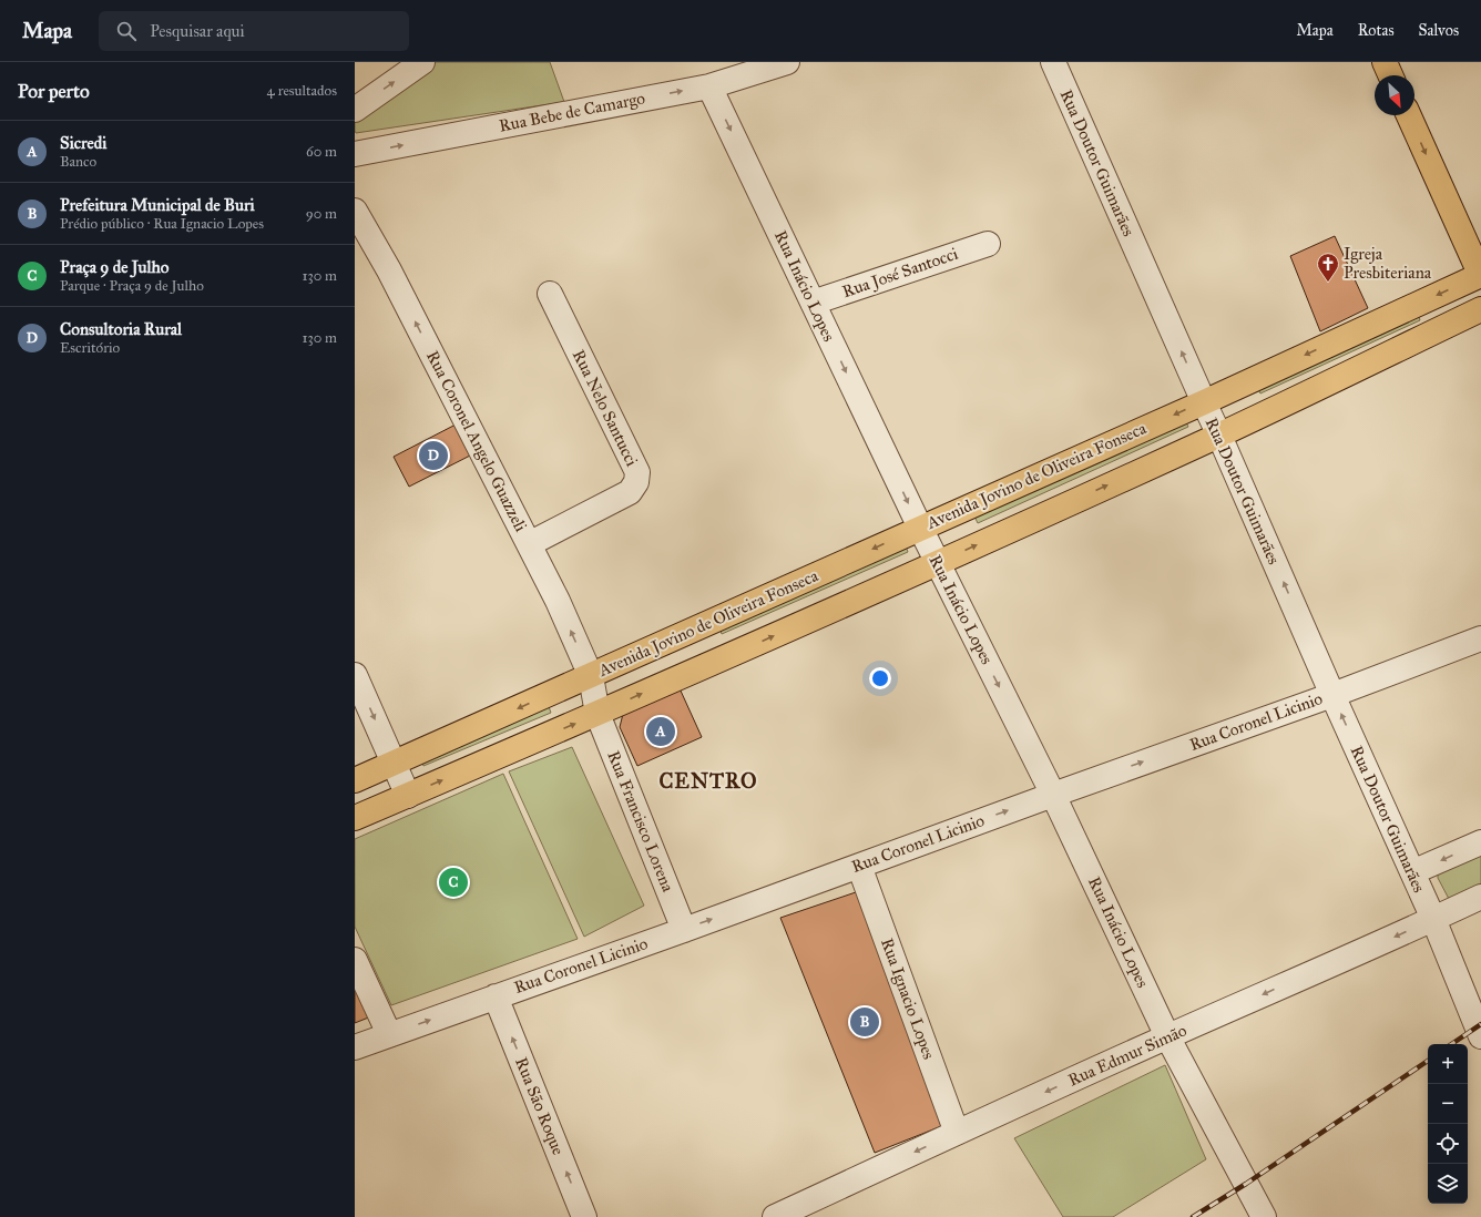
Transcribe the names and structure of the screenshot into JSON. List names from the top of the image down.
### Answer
{
  "streets": {
    "main road": ["Avenida Jovino de Oliveira Fonseca"],
    "street": [
      "Rua Bebe de Camargo",
      "Rua Doutor Guimarães",
      "Rua José Santocci",
      "Rua Inácio Lopes",
      "Rua Nelo Santucci",
      "Rua Coronel Angelo Guazzeli",
      "Rua Coronel Licinio",
      "Rua Francisco Lorena",
      "Rua Ignacio Lopes",
      "Rua Edmur Simão",
      "Rua São Roque"
    ]
  },
  "crossings": [
    ["Rua Bebe de Camargo", "Rua Inácio Lopes"],
    ["Rua Doutor Guimarães", "Avenida Jovino de Oliveira Fonseca"],
    ["Rua Doutor Guimarães", "Rua Coronel Licinio"],
    ["Rua Doutor Guimarães", "Rua Edmur Simão"],
    ["Rua José Santocci", "Rua Inácio Lopes"],
    ["Rua Inácio Lopes", "Avenida Jovino de Oliveira Fonseca"],
    ["Rua Inácio Lopes", "Rua Coronel Licinio"],
    ["Rua Inácio Lopes", "Rua Edmur Simão"],
    ["Rua Nelo Santucci", "Rua Coronel Angelo Guazzeli"],
    ["Rua Coronel Angelo Guazzeli", "Avenida Jovino de Oliveira Fonseca"],
    ["Rua Coronel Angelo Guazzeli", "Rua Francisco Lorena"],
    ["Rua Coronel Licinio", "Rua Francisco Lorena"],
    ["Rua Coronel Licinio", "Rua Ignacio Lopes"],
    ["Rua Coronel Licinio", "Rua São Roque"],
    ["Rua Ignacio Lopes", "Rua Edmur Simão"]
  ],
  "one_way": [
    "Rua Bebe de Camargo",
    "Rua Doutor Guimarães",
    "Rua Inácio Lopes",
    "Rua Coronel Angelo Guazzeli",
    "Rua Coronel Licinio",
    "Rua Edmur Simão",
    "Rua São Roque"
  ],
  "districts": ["CENTRO"],
  "places": {
    "church": ["Igreja Presbiteriana"]
  },
  "north": "bottom right",
  "page": {
    "header": "Mapa",
    "search": "Pesquisar aqui",
    "nav": ["Mapa", "Rotas", "Salvos"],
    "heading": ["Por perto", "4 resultados"],
    "list": [
      {
        "mark": "A",
        "name": "Sicredi",
        "note": "Banco",
        "value": "60 m"
      },
      {
        "mark": "B",
        "name": "Prefeitura Municipal de Buri",
        "note": "Prédio público · Rua Ignacio Lopes",
        "value": "90 m"
      },
      {
        "mark": "C",
        "name": "Praça 9 de Julho",
        "note": "Parque · Praça 9 de Julho",
        "value": "130 m"
      },
      {
        "mark": "D",
        "name": "Consultoria Rural",
        "note": "Escritório",
        "value": "130 m"
      }
    ],
    "pins": [
      "D",
      "A",
      "C",
      "B"
    ],
    "map_buttons": ["+", "−"]
  }
}
